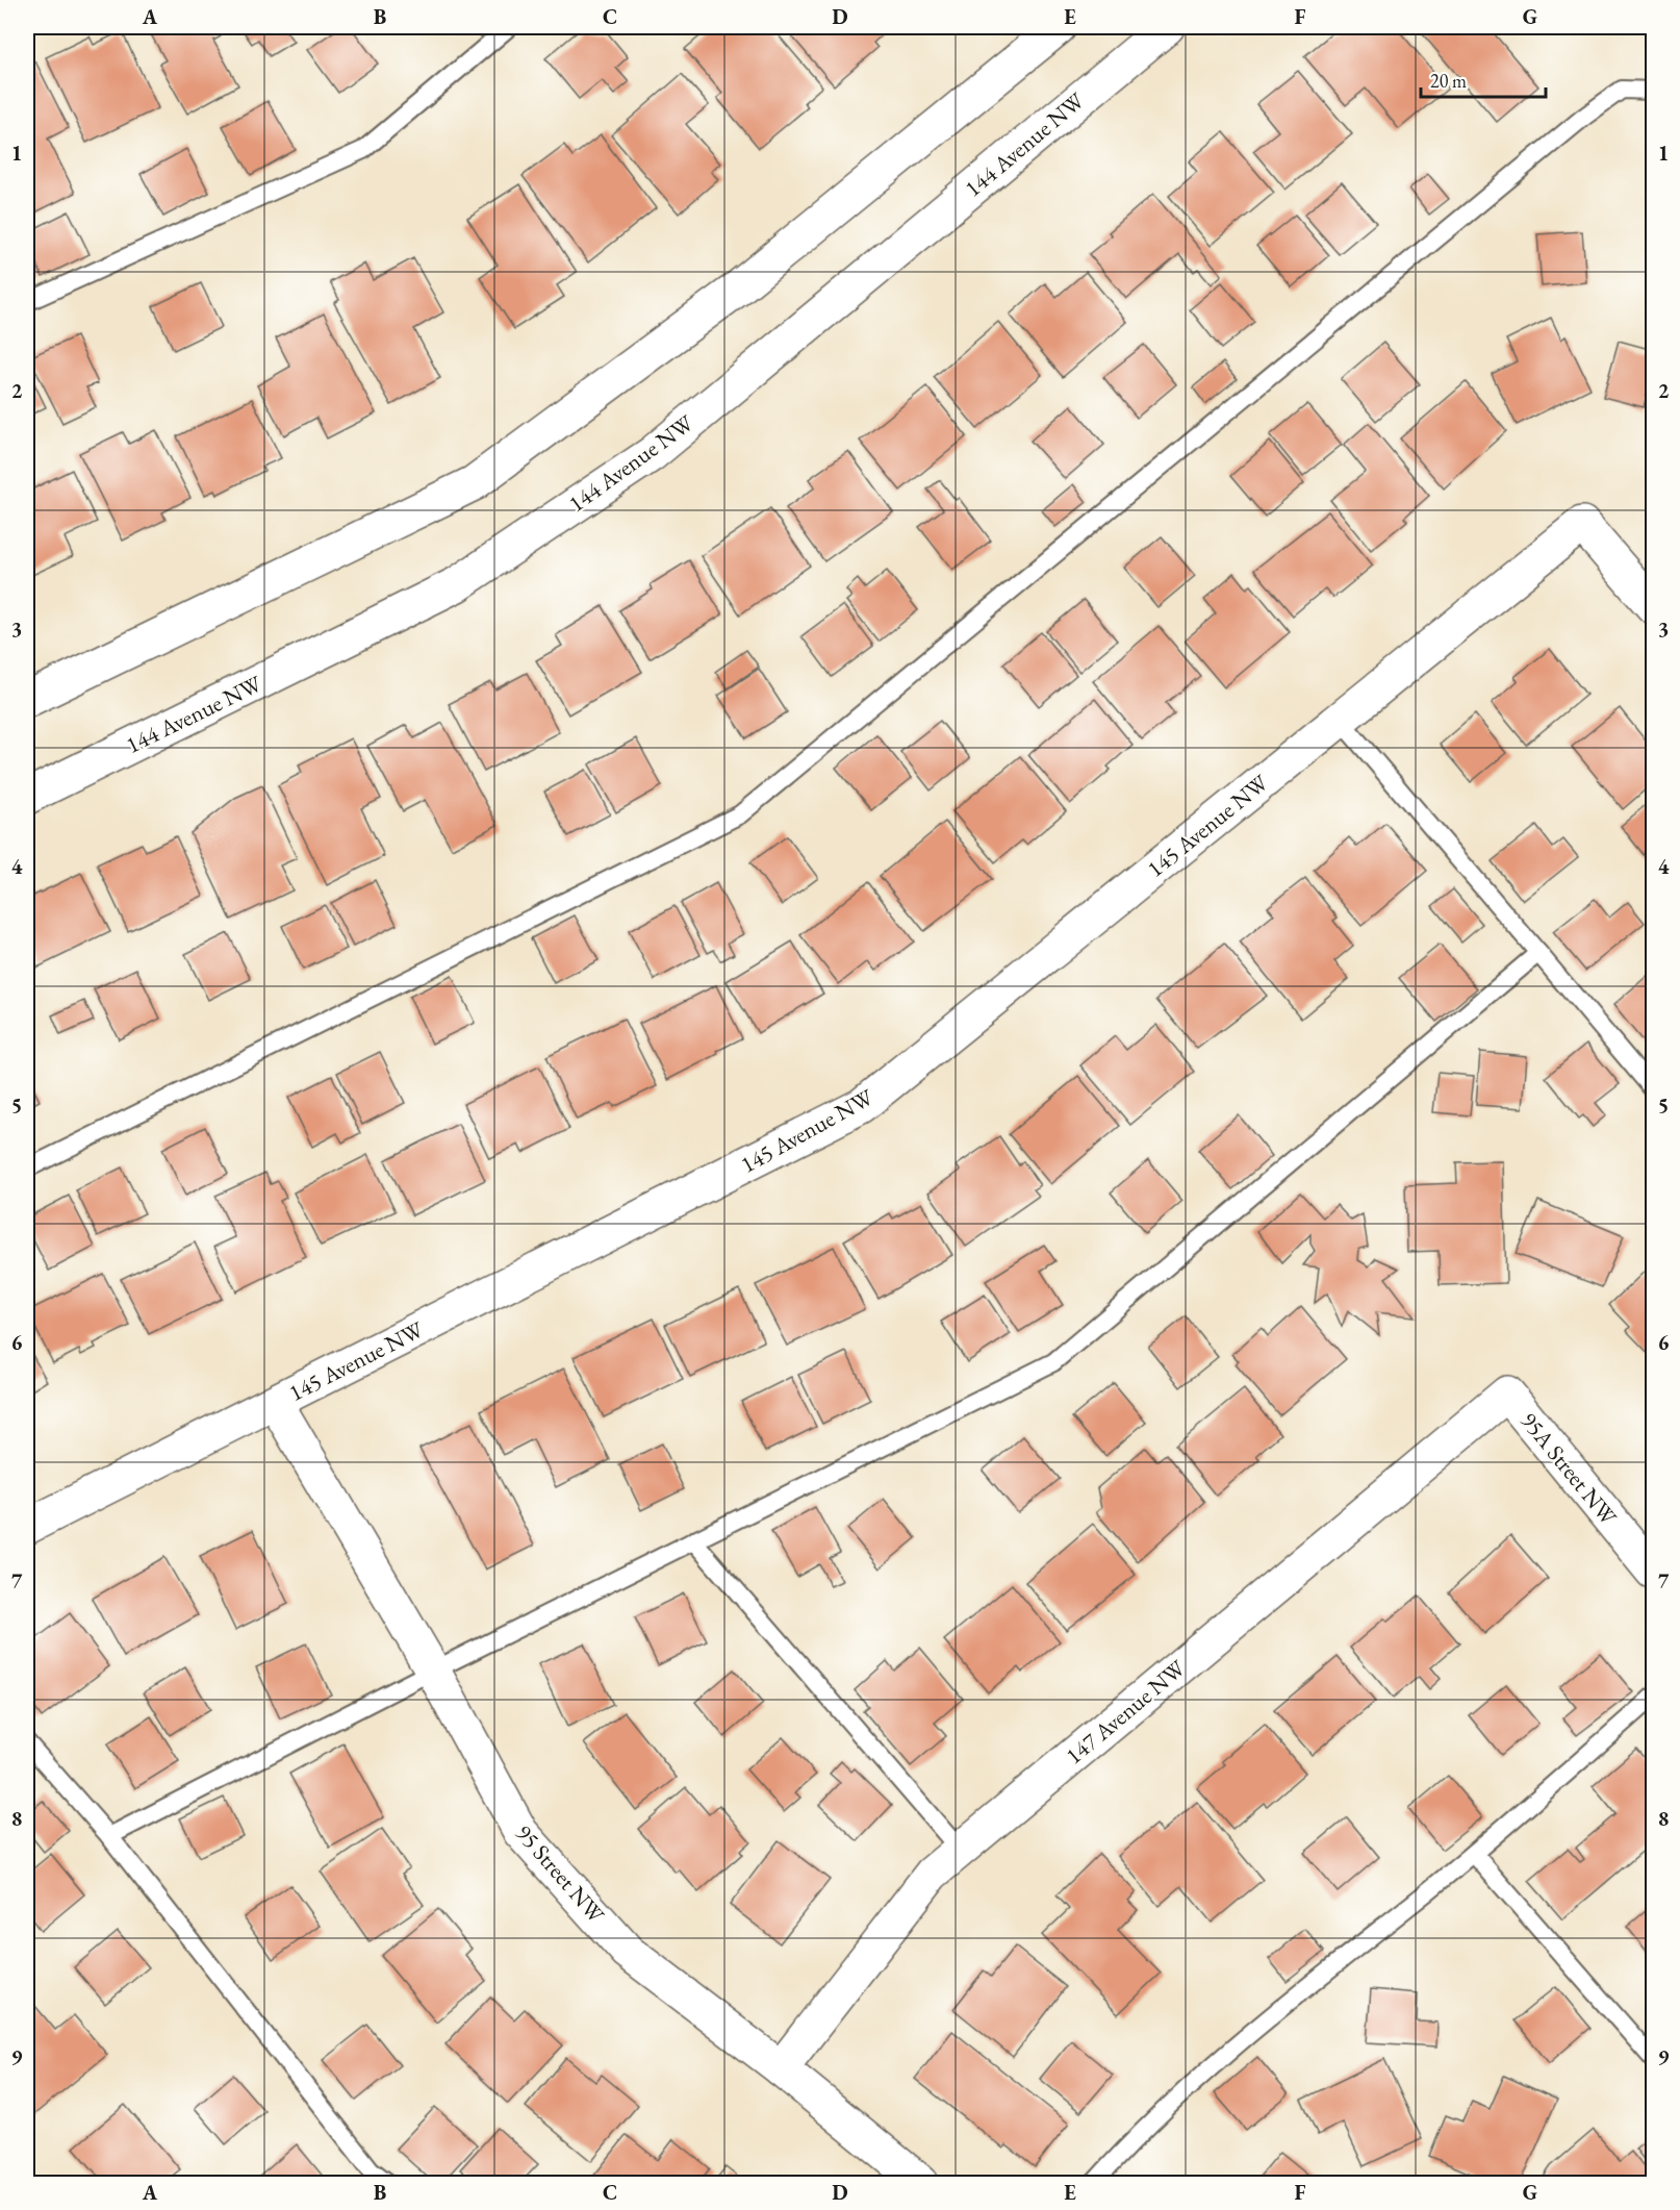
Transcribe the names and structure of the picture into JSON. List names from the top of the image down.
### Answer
{
  "streets": {
    "street": [
      "144 Avenue NW",
      "145 Avenue NW",
      "95A Street NW",
      "147 Avenue NW",
      "95 Street NW"
    ]
  },
  "crossings": [
    ["145 Avenue NW", "95 Street NW"],
    ["95A Street NW", "147 Avenue NW"],
    ["147 Avenue NW", "95 Street NW"]
  ],
  "scale_bar": "20 m",
  "grid": {
    "columns": [
      "A",
      "B",
      "C",
      "D",
      "E",
      "F",
      "G"
    ],
    "rows": [
      "1",
      "2",
      "3",
      "4",
      "5",
      "6",
      "7",
      "8",
      "9"
    ]
  }
}
